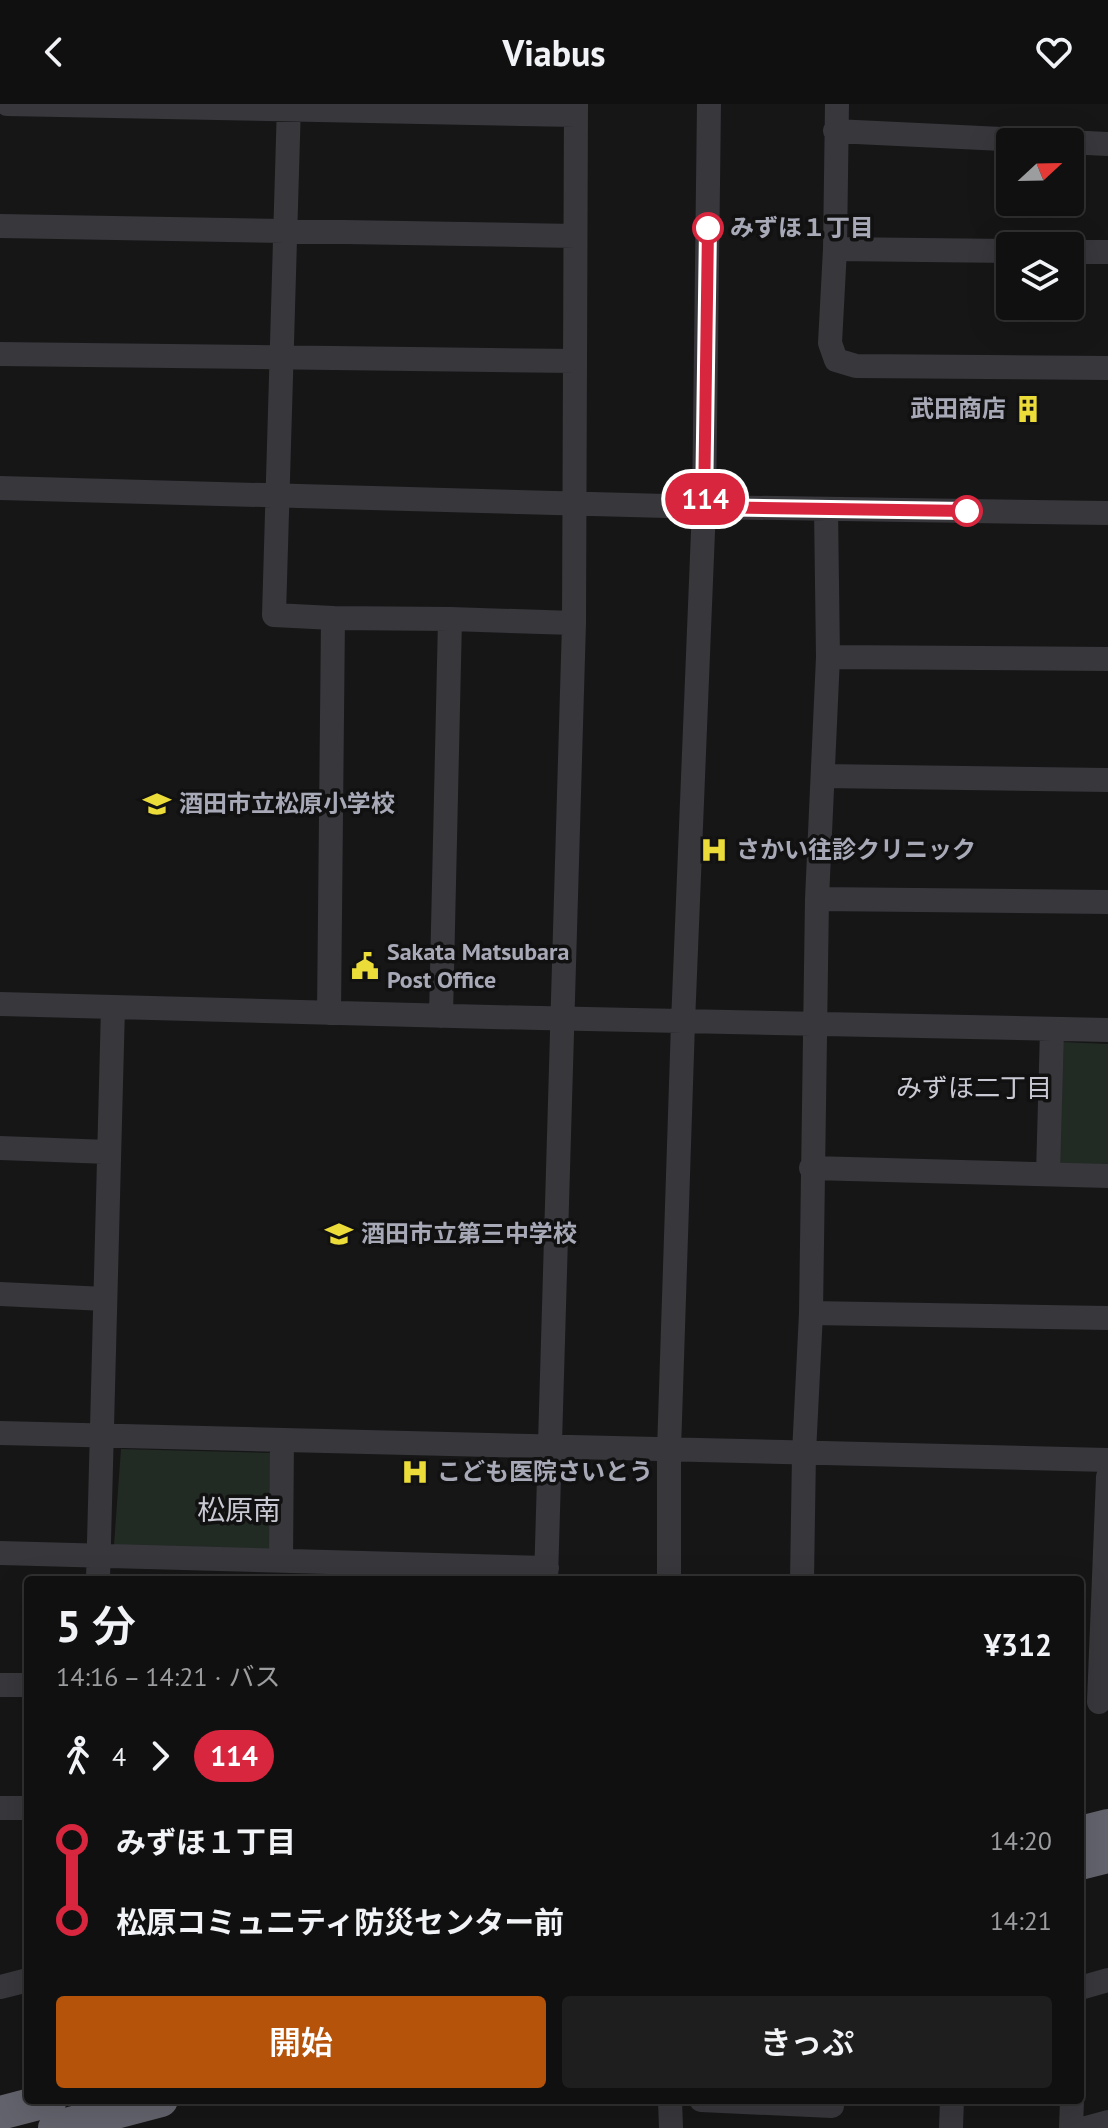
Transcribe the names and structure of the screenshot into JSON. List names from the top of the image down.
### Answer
{
  "districts": ["みずほ二丁目", "松原南"],
  "places": {
    "other": ["みずほ１丁目"],
    "building": ["武田商店"],
    "school or university": ["酒田市立松原小学校", "酒田市立第三中学校"],
    "hospital": ["さかい往診クリニック", "こども医院さいとう"],
    "public building": ["Sakata Matsubara Post Office"]
  },
  "lines": ["bus line 114"],
  "north": "right",
  "page": {
    "header": "Viabus",
    "on_map": "114",
    "heading": ["5 分", "14:16 – 14:21 · バス", "¥312"],
    "legs": ["4", "114"],
    "list": [
      {
        "name": "みずほ１丁目",
        "value": "14:20"
      },
      {
        "name": "松原コミュニティ防災センター前",
        "value": "14:21"
      }
    ],
    "buttons": ["開始", "きっぷ"]
  }
}
